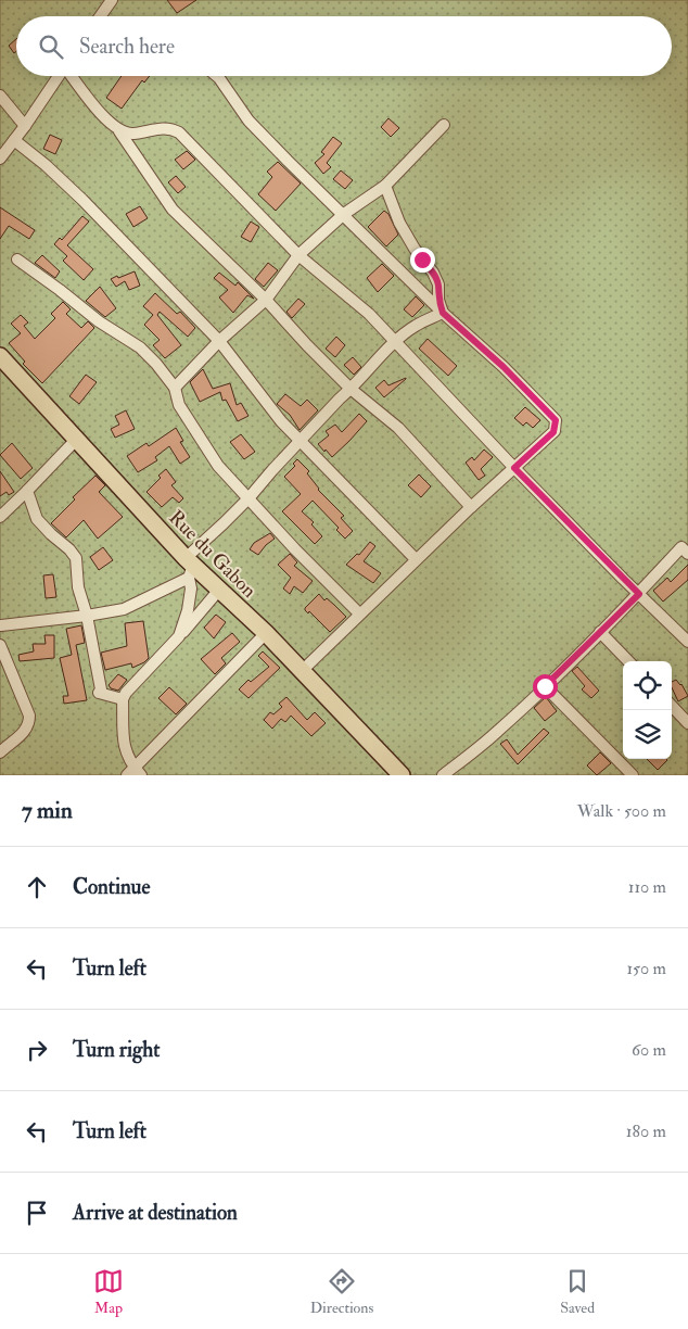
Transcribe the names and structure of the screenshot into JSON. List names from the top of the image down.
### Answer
{
  "streets": {
    "highway": ["Rue du Gabon"]
  },
  "page": {
    "search": "Search here",
    "heading": ["7 min", "Walk · 500 m"],
    "list": [
      ["Continue", "110 m"],
      ["Turn left", "150 m"],
      ["Turn right", "60 m"],
      ["Turn left", "180 m"],
      "Arrive at destination"
    ],
    "nav": ["Map", "Directions", "Saved"]
  }
}
